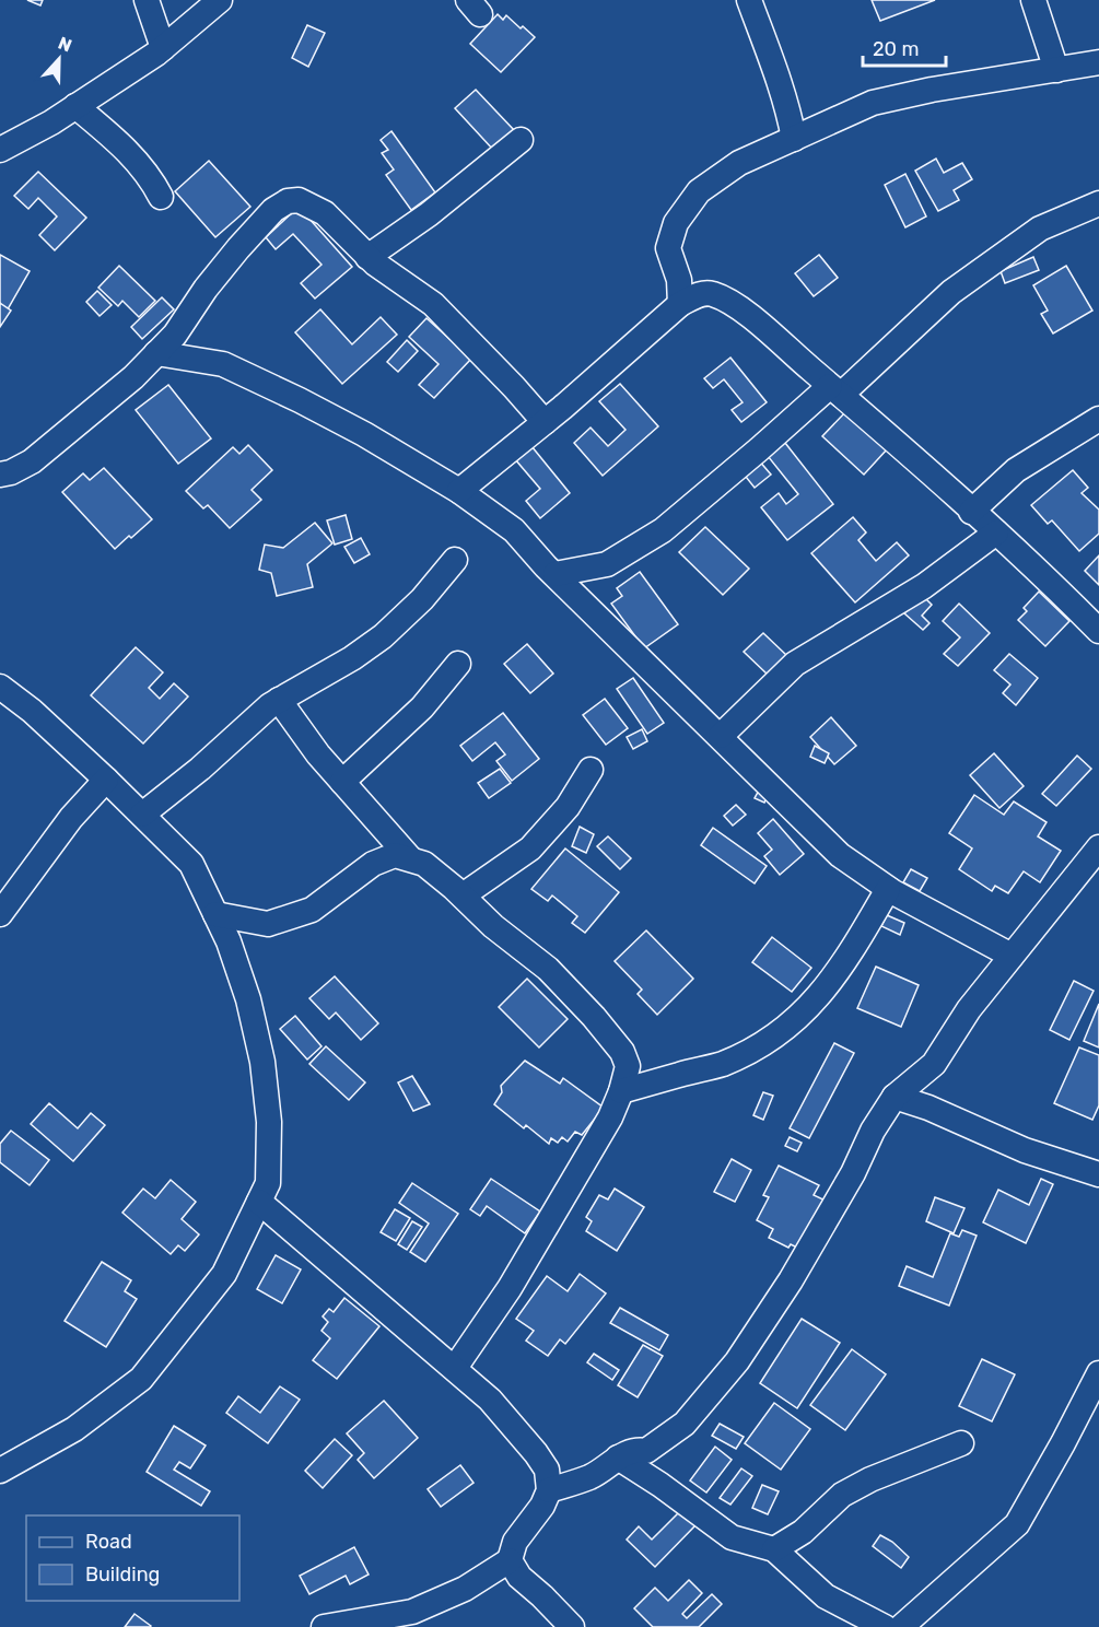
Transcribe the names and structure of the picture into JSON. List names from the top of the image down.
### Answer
{
  "legend": ["Road", "Building"],
  "scale_bar": "20 m",
  "north": "top"
}
